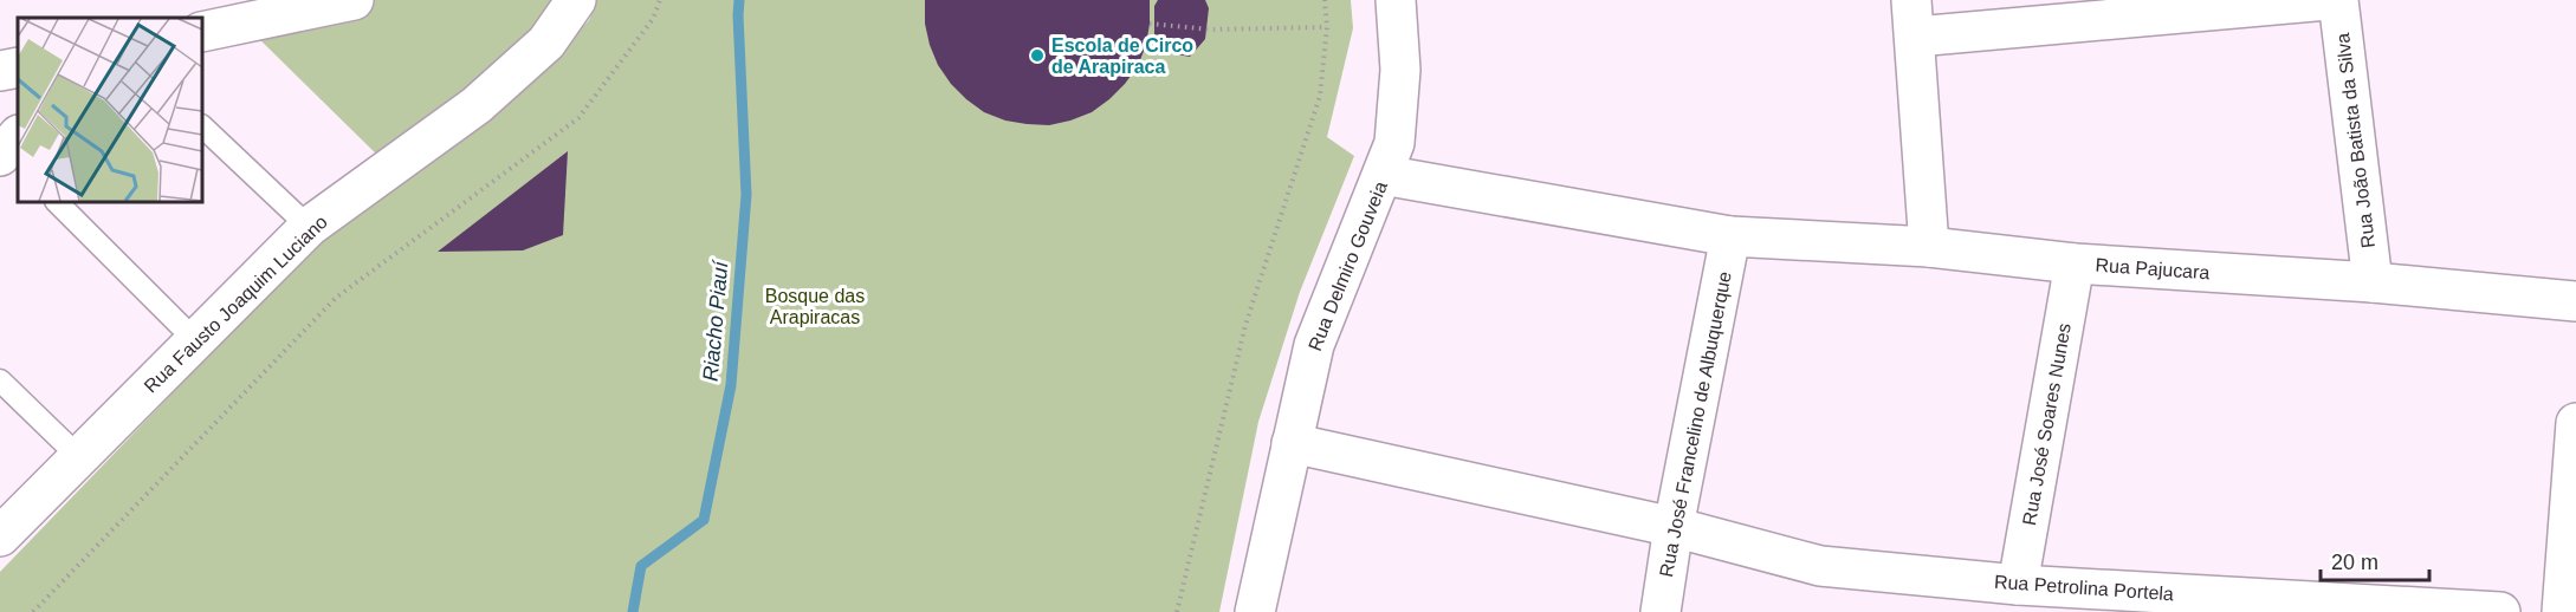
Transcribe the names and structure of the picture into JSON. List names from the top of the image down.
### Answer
{
  "streets": {
    "street": [
      "Rua João Batista da Silva",
      "Rua Delmiro Gouveia",
      "Rua Pajucara",
      "Rua Fausto Joaquim Luciano",
      "Rua José Francelino de Albuquerque",
      "Rua José Soares Nunes",
      "Rua Petrolina Portela"
    ]
  },
  "crossings": [
    ["Rua João Batista da Silva", "Rua Pajucara"],
    ["Rua Delmiro Gouveia", "Rua Pajucara"],
    ["Rua Delmiro Gouveia", "Rua Petrolina Portela"],
    ["Rua Pajucara", "Rua José Francelino de Albuquerque"],
    ["Rua Pajucara", "Rua José Soares Nunes"],
    ["Rua José Francelino de Albuquerque", "Rua Petrolina Portela"],
    ["Rua José Soares Nunes", "Rua Petrolina Portela"]
  ],
  "water": ["Riacho Piauí"],
  "parks": ["Bosque das Arapiracas"],
  "places": ["Escola de Circo de Arapiraca"],
  "scale_bar": "20 m"
}
